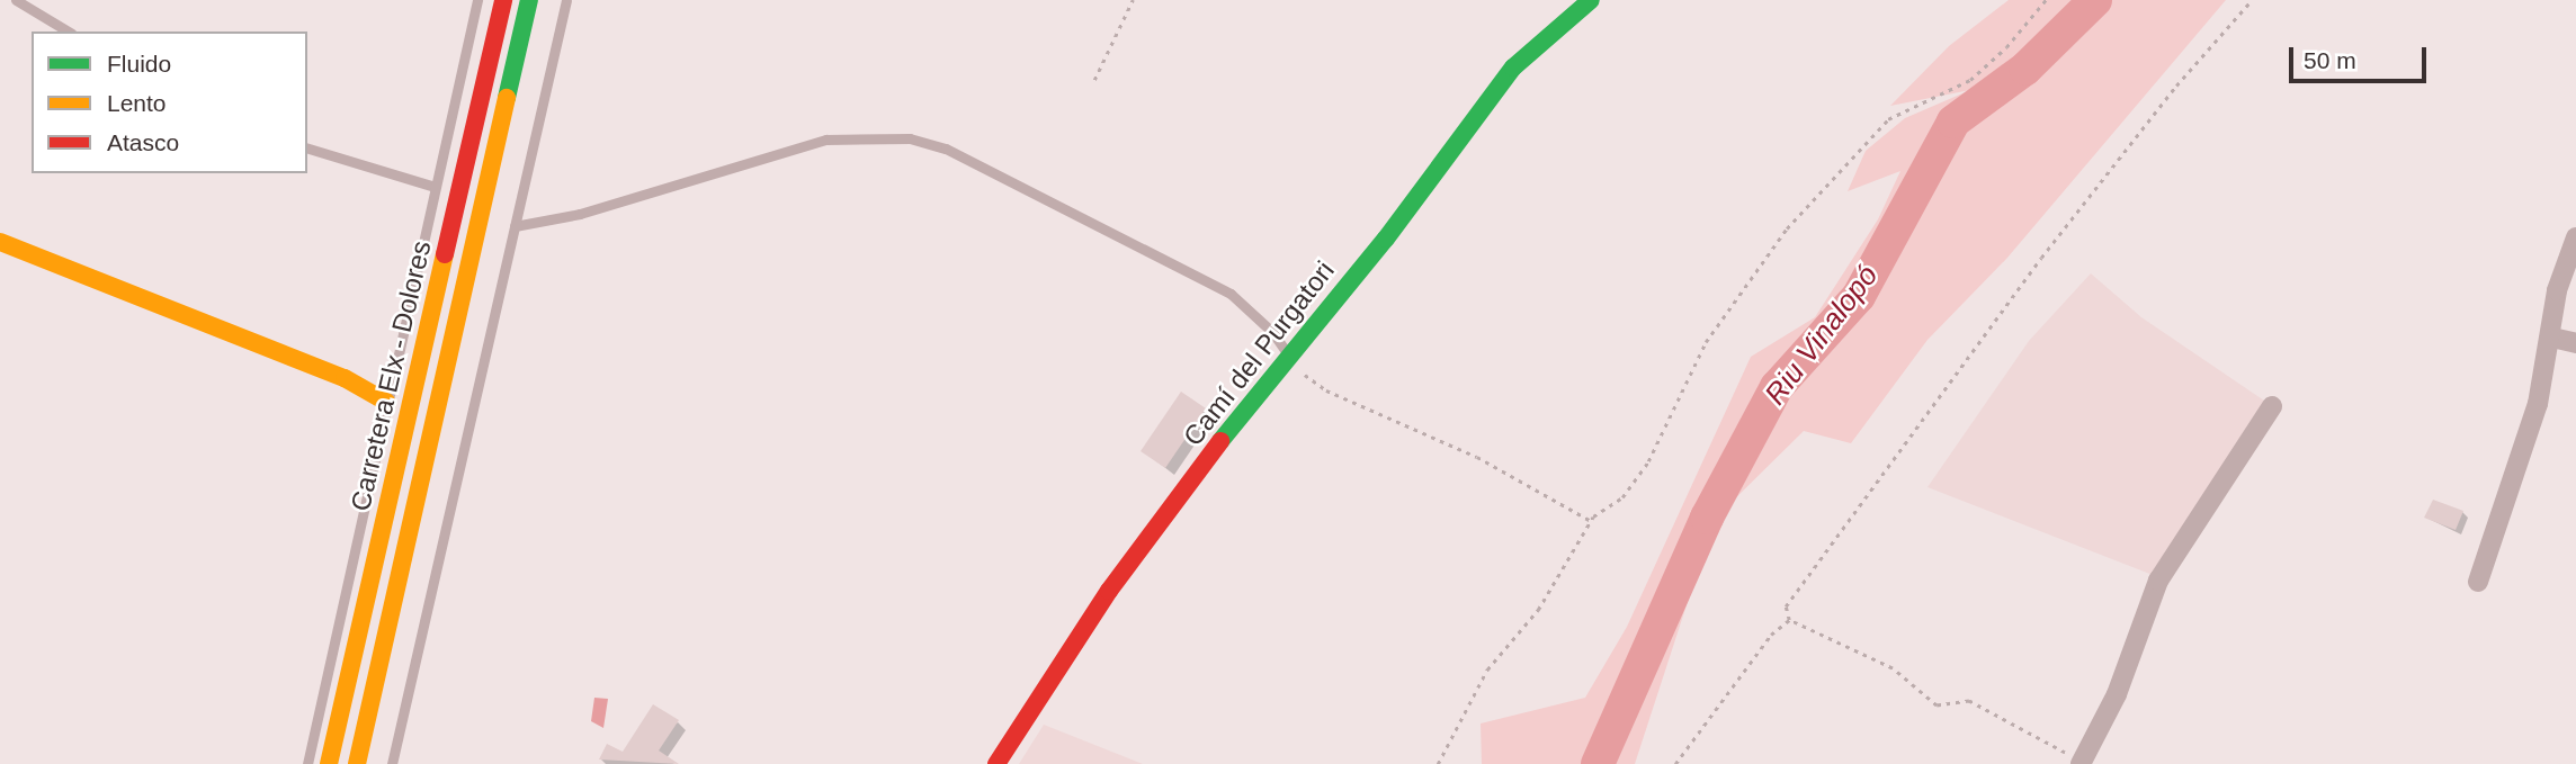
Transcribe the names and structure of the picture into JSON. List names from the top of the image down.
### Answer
{
  "streets": {
    "main road": ["Camí del Purgatori", "Carretera Elx - Dolores"]
  },
  "water": ["Riu Vinalopó"],
  "legend": ["Fluido", "Lento", "Atasco"],
  "scale_bar": "50 m"
}
